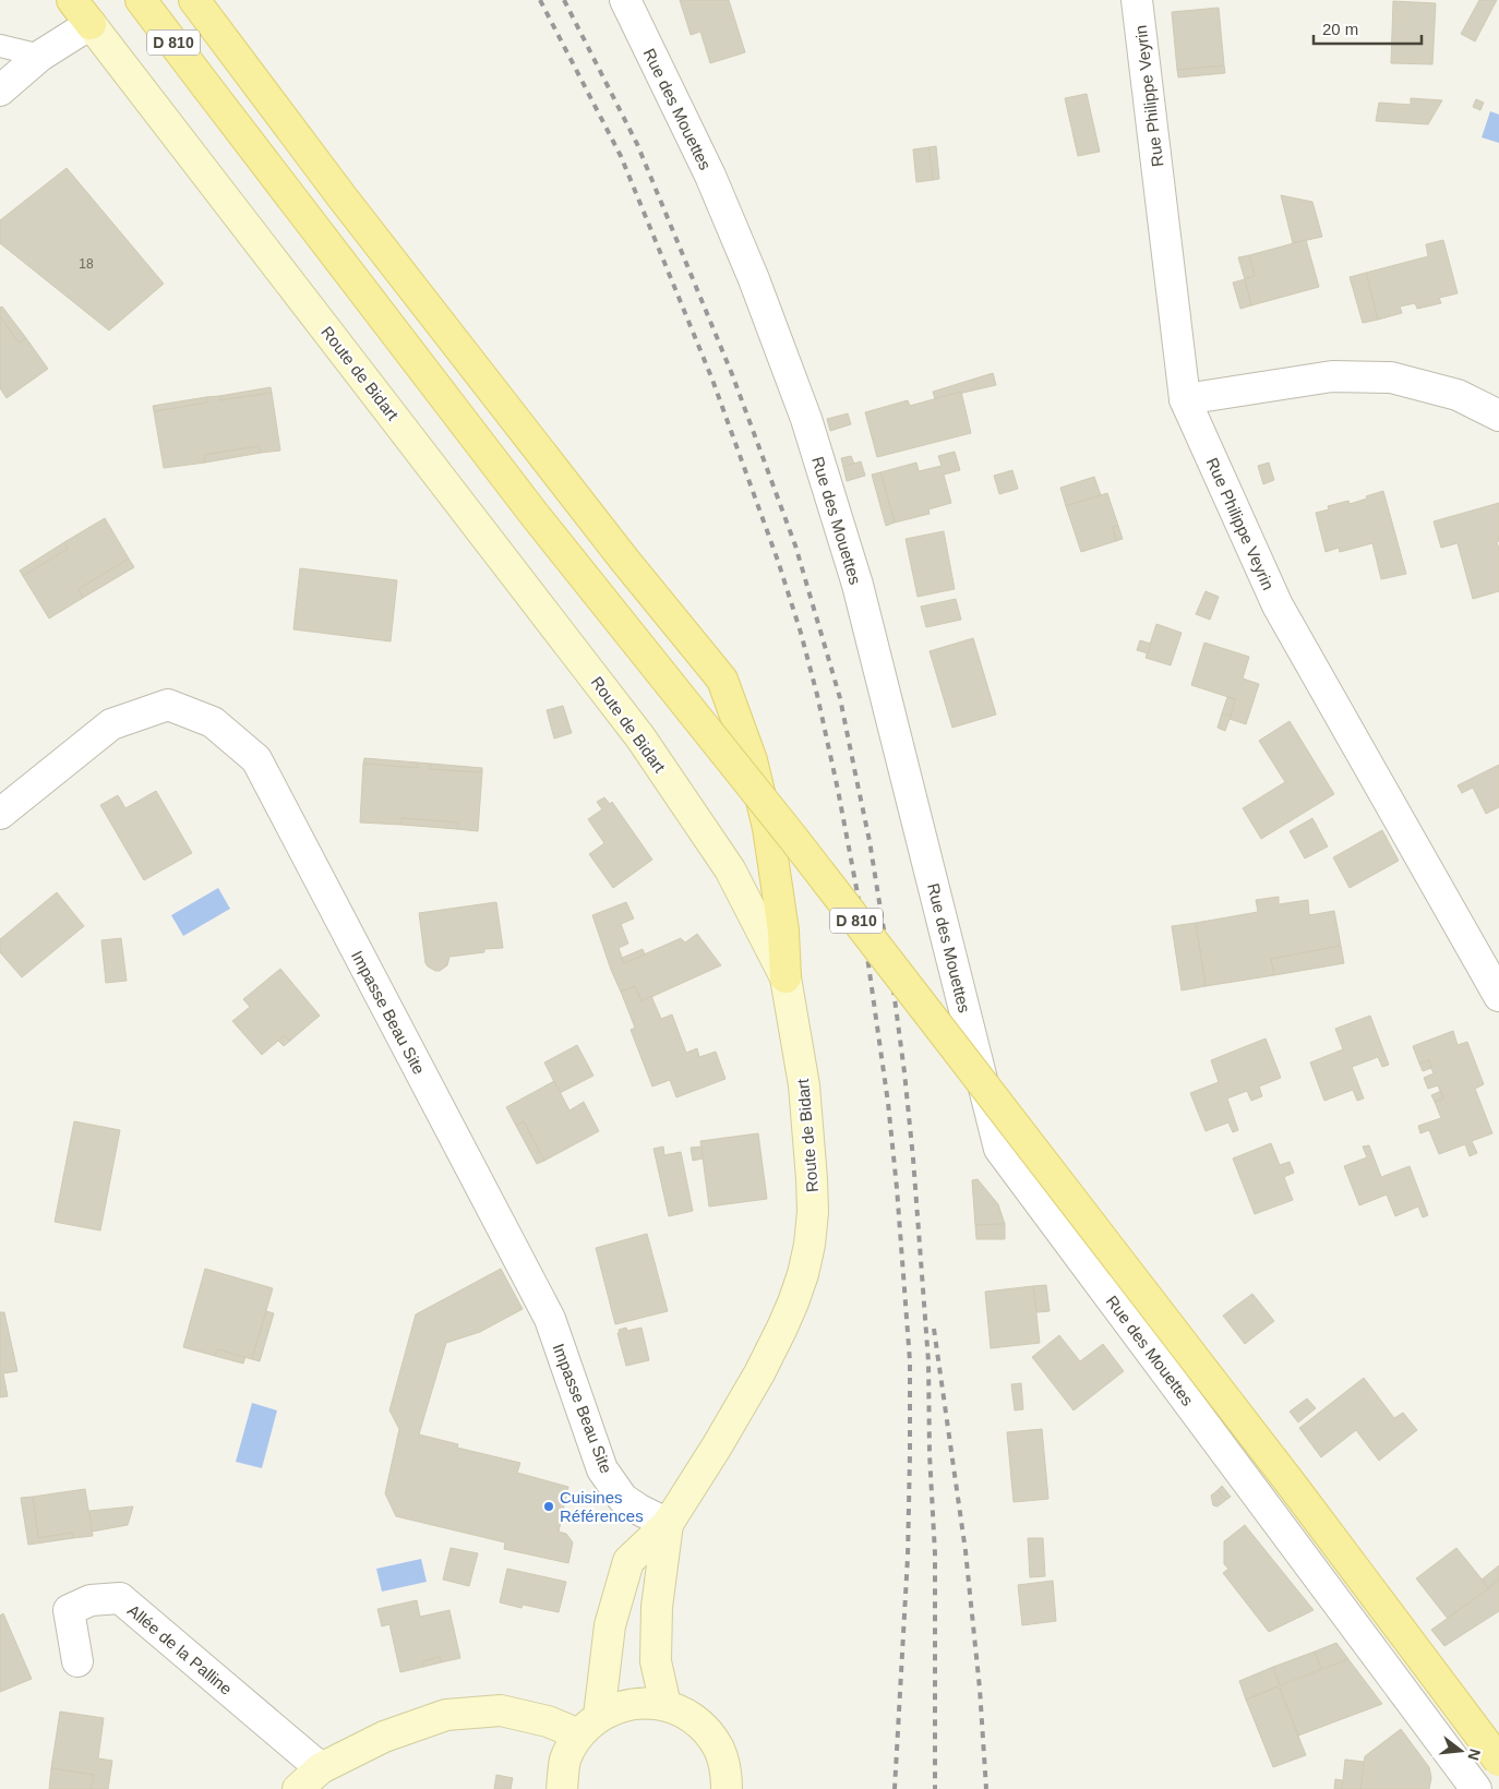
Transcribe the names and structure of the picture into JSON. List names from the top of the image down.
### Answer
{
  "streets": {
    "main road": ["D 810", "Route de Bidart"],
    "street": [
      "Rue Philippe Veyrin",
      "Rue des Mouettes",
      "Impasse Beau Site",
      "Allée de la Palline"
    ]
  },
  "crossings": [
    ["Route de Bidart", "Impasse Beau Site"]
  ],
  "places": ["Cuisines Références"],
  "house_numbers": ["18"],
  "scale_bar": "20 m",
  "north": "right"
}
